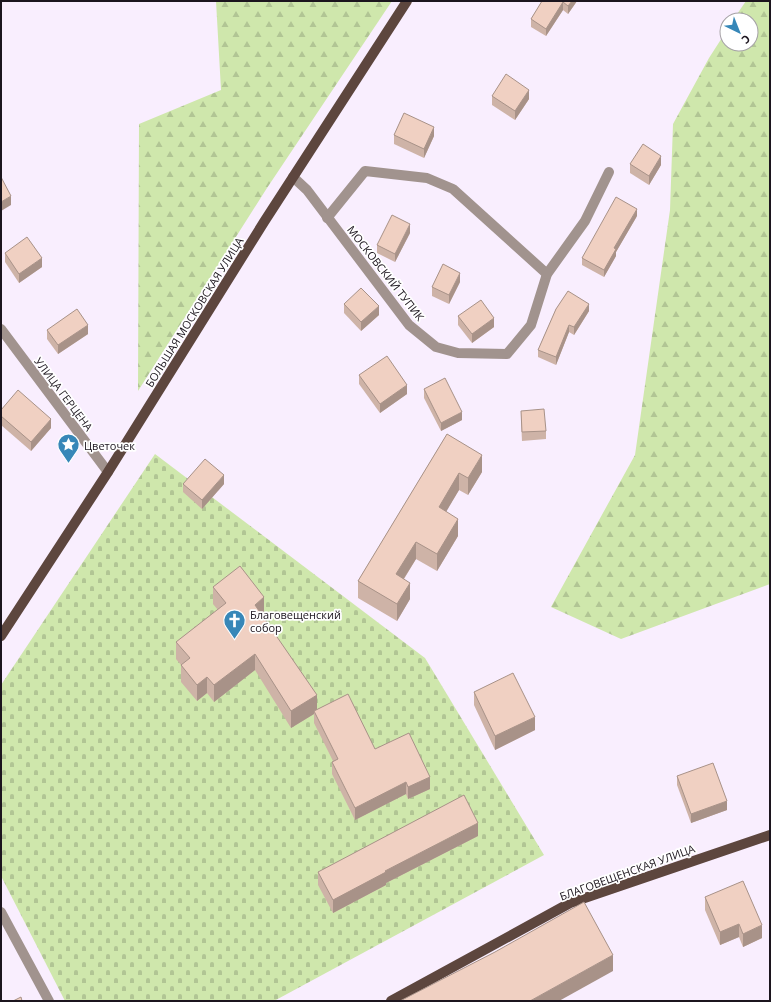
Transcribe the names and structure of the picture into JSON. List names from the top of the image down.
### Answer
{
  "streets": {
    "main road": ["БОЛЬШАЯ МОСКОВСКАЯ УЛИЦА", "БЛАГОВЕЩЕНСКАЯ УЛИЦА"],
    "street": ["МОСКОВСКИЙ ТУПИК", "УЛИЦА ГЕРЦЕНА"]
  },
  "crossings": [
    ["МОСКОВСКИЙ ТУПИК", "БОЛЬШАЯ МОСКОВСКАЯ УЛИЦА"],
    ["БОЛЬШАЯ МОСКОВСКАЯ УЛИЦА", "УЛИЦА ГЕРЦЕНА"]
  ],
  "places": {
    "place": ["Цветочек"],
    "church": ["Благовещенский собор"]
  },
  "north": "bottom right"
}
